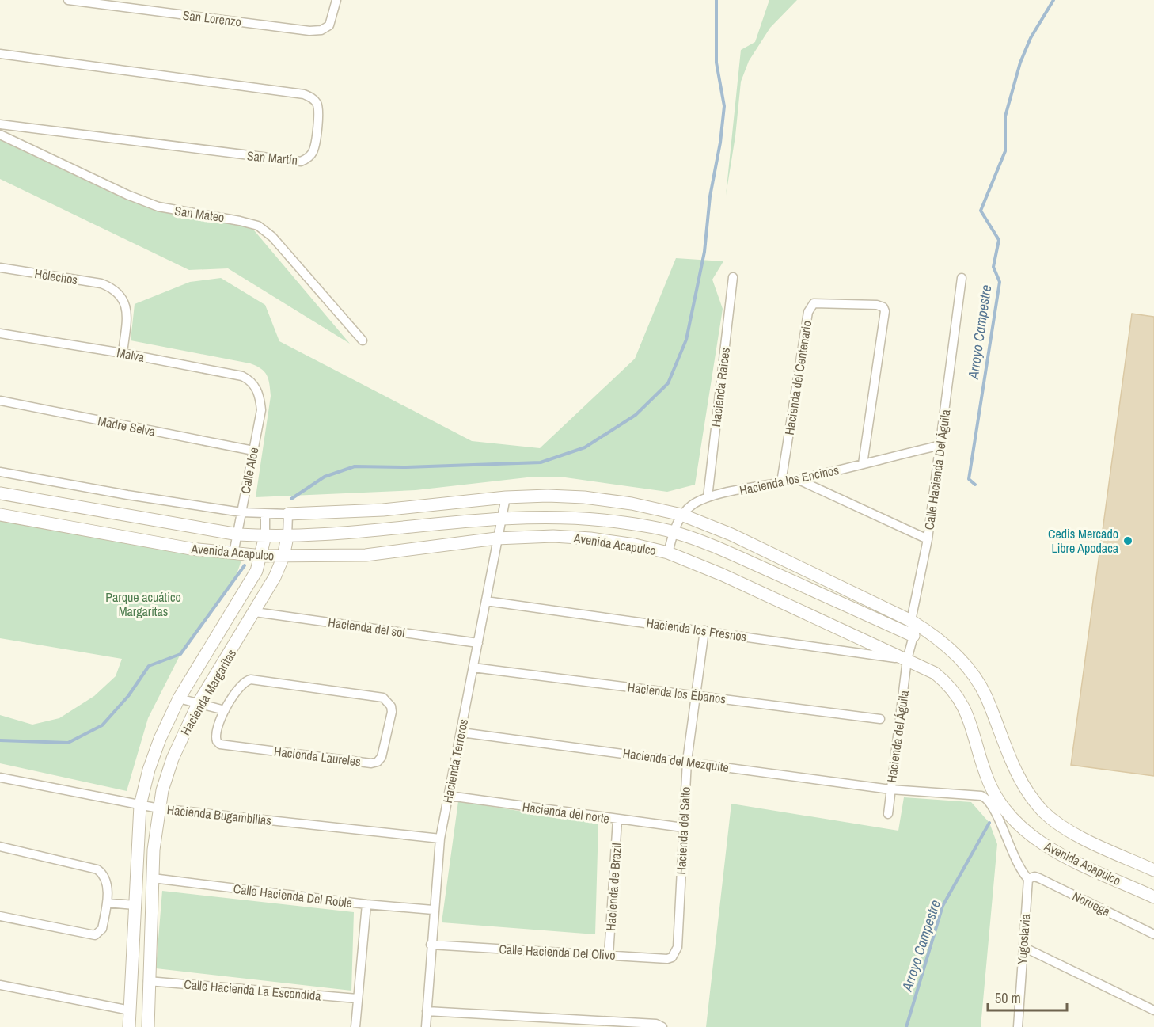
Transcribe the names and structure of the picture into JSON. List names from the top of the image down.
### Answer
{
  "streets": {
    "street": [
      "San Lorenzo",
      "San Martín",
      "San Mateo",
      "Helechos",
      "Malva",
      "Hacienda del Centenario",
      "Hacienda Raíces",
      "Madre Selva",
      "Calle Hacienda Del Águila",
      "Calle Aloe",
      "Hacienda los Encinos",
      "Avenida Acapulco",
      "Hacienda del sol",
      "Hacienda los Fresnos",
      "Hacienda Margaritas",
      "Hacienda los Ébanos",
      "Hacienda del Águila",
      "Hacienda Laureles",
      "Hacienda del Mezquite",
      "Hacienda Terreros",
      "Hacienda del norte",
      "Hacienda Bugambilias",
      "Hacienda del Salto",
      "Hacienda de Brazil",
      "Calle Hacienda Del Roble",
      "Noruega",
      "Yugoslavia",
      "Calle Hacienda Del Olivo",
      "Calle Hacienda La Escondida"
    ]
  },
  "crossings": [
    ["Helechos", "Malva"],
    ["Malva", "Calle Aloe"],
    ["Hacienda del Centenario", "Hacienda los Encinos"],
    ["Hacienda Raíces", "Hacienda los Encinos"],
    ["Madre Selva", "Calle Aloe"],
    ["Calle Hacienda Del Águila", "Hacienda los Encinos"],
    ["Calle Hacienda Del Águila", "Avenida Acapulco"],
    ["Calle Hacienda Del Águila", "Hacienda los Fresnos"],
    ["Calle Hacienda Del Águila", "Hacienda del Águila"],
    ["Calle Aloe", "Avenida Acapulco"],
    ["Hacienda los Encinos", "Avenida Acapulco"],
    ["Avenida Acapulco", "Hacienda los Fresnos"],
    ["Avenida Acapulco", "Hacienda Margaritas"],
    ["Avenida Acapulco", "Hacienda del Águila"],
    ["Avenida Acapulco", "Hacienda Terreros"],
    ["Hacienda del sol", "Hacienda Margaritas"],
    ["Hacienda del sol", "Hacienda Terreros"],
    ["Hacienda los Fresnos", "Hacienda del Águila"],
    ["Hacienda los Fresnos", "Hacienda Terreros"],
    ["Hacienda los Fresnos", "Hacienda del Salto"],
    ["Hacienda Margaritas", "Hacienda Bugambilias"],
    ["Hacienda Margaritas", "Calle Hacienda Del Roble"],
    ["Hacienda Margaritas", "Calle Hacienda La Escondida"],
    ["Hacienda los Ébanos", "Hacienda Terreros"],
    ["Hacienda los Ébanos", "Hacienda del Salto"],
    ["Hacienda del Águila", "Hacienda del Mezquite"],
    ["Hacienda del Mezquite", "Hacienda Terreros"],
    ["Hacienda del Mezquite", "Hacienda del Salto"],
    ["Hacienda del Mezquite", "Noruega"],
    ["Hacienda del Mezquite", "Yugoslavia"],
    ["Hacienda Terreros", "Hacienda del norte"],
    ["Hacienda Terreros", "Hacienda Bugambilias"],
    ["Hacienda Terreros", "Calle Hacienda Del Roble"],
    ["Hacienda Terreros", "Calle Hacienda Del Olivo"],
    ["Hacienda del norte", "Hacienda del Salto"],
    ["Hacienda del norte", "Hacienda de Brazil"],
    ["Hacienda del Salto", "Calle Hacienda Del Olivo"],
    ["Hacienda de Brazil", "Calle Hacienda Del Olivo"],
    ["Noruega", "Yugoslavia"]
  ],
  "water": ["Arroyo Campestre"],
  "parks": ["Parque acuático Margaritas"],
  "places": ["Cedis Mercado Libre Apodaca"],
  "scale_bar": "50 m"
}
